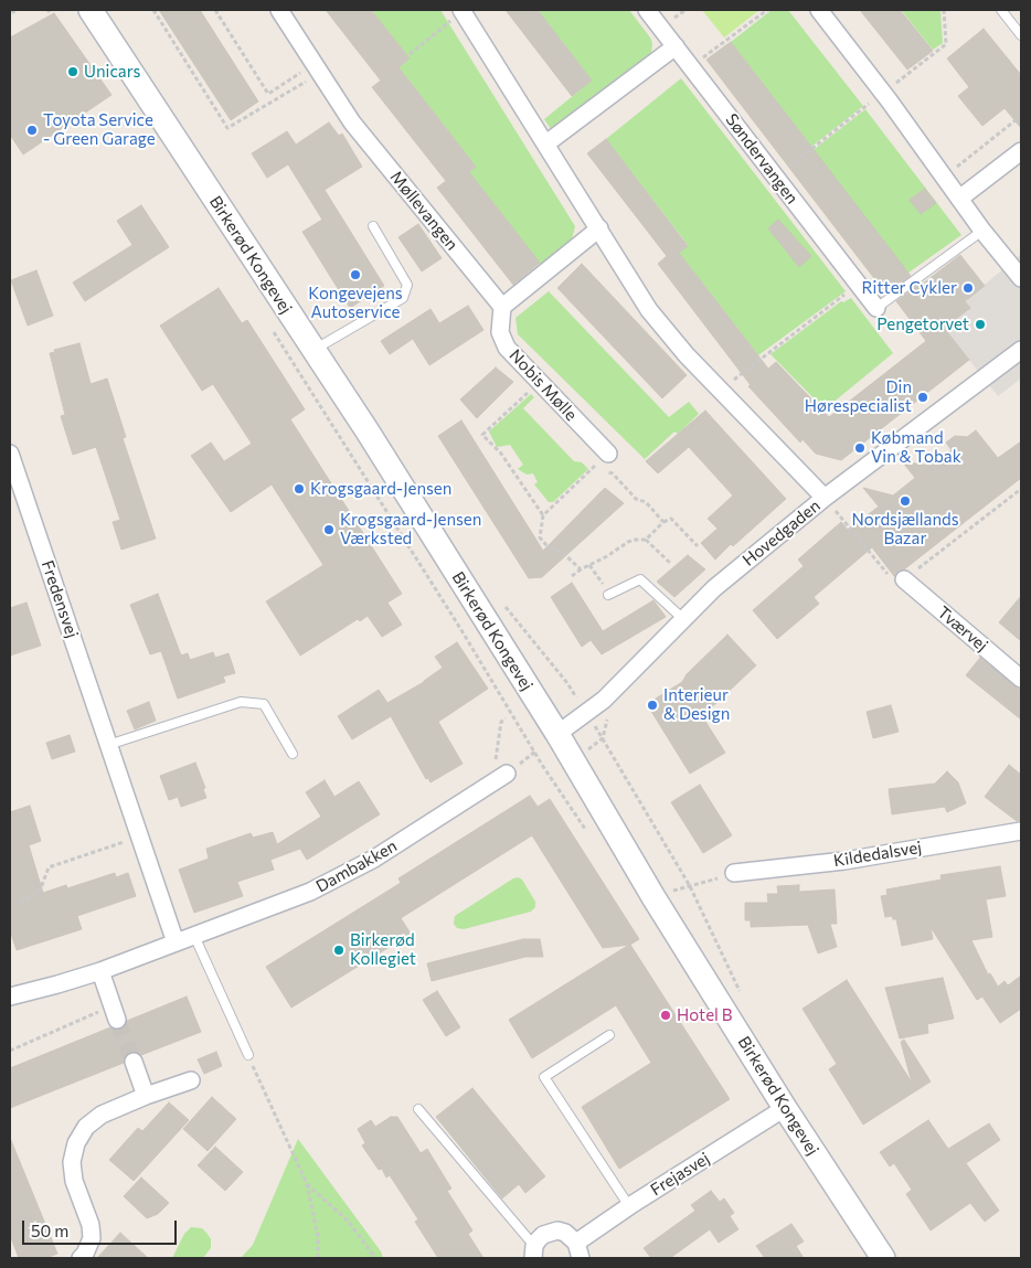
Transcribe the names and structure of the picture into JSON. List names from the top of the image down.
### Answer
{
  "streets": {
    "main road": ["Birkerød Kongevej"],
    "street": [
      "Søndervangen",
      "Møllevangen",
      "Nobis Mølle",
      "Hovedgaden",
      "Fredensvej",
      "Tværvej",
      "Kildedalsvej",
      "Dambakken",
      "Frejasvej"
    ]
  },
  "crossings": [
    ["Møllevangen", "Nobis Mølle"],
    ["Birkerød Kongevej", "Hovedgaden"],
    ["Birkerød Kongevej", "Frejasvej"],
    ["Fredensvej", "Dambakken"]
  ],
  "places": [
    "Unicars",
    "Toyota Service - Green Garage",
    "Kongevejens Autoservice",
    "Ritter Cykler",
    "Pengetorvet",
    "Din Hørespecialist",
    "Købmand Vin & Tobak",
    "Krogsgaard-Jensen",
    "Nordsjællands Bazar",
    "Krogsgaard-Jensen Værksted",
    "Interieur & Design",
    "Birkerød Kollegiet",
    "Hotel B"
  ],
  "scale_bar": "50 m"
}
